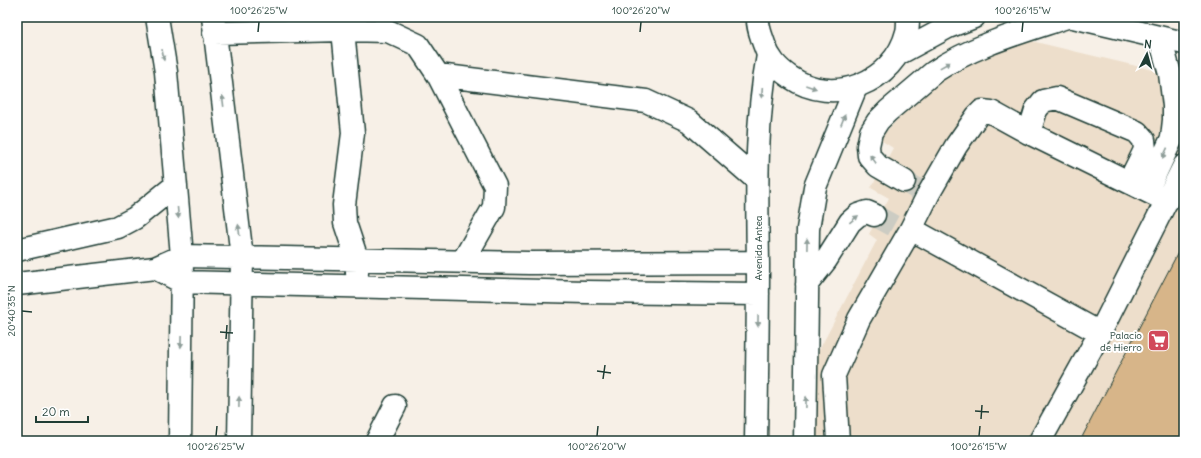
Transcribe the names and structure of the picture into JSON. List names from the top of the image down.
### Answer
{
  "streets": {
    "street": ["Avenida Antea"]
  },
  "places": {
    "supermarket": ["Palacio de Hierro"]
  },
  "scale_bar": "20 m",
  "north": "top",
  "coordinates": [
    "100°26'25\"W",
    "100°26'20\"W",
    "100°26'15\"W",
    "20°40'35\"N"
  ]
}
